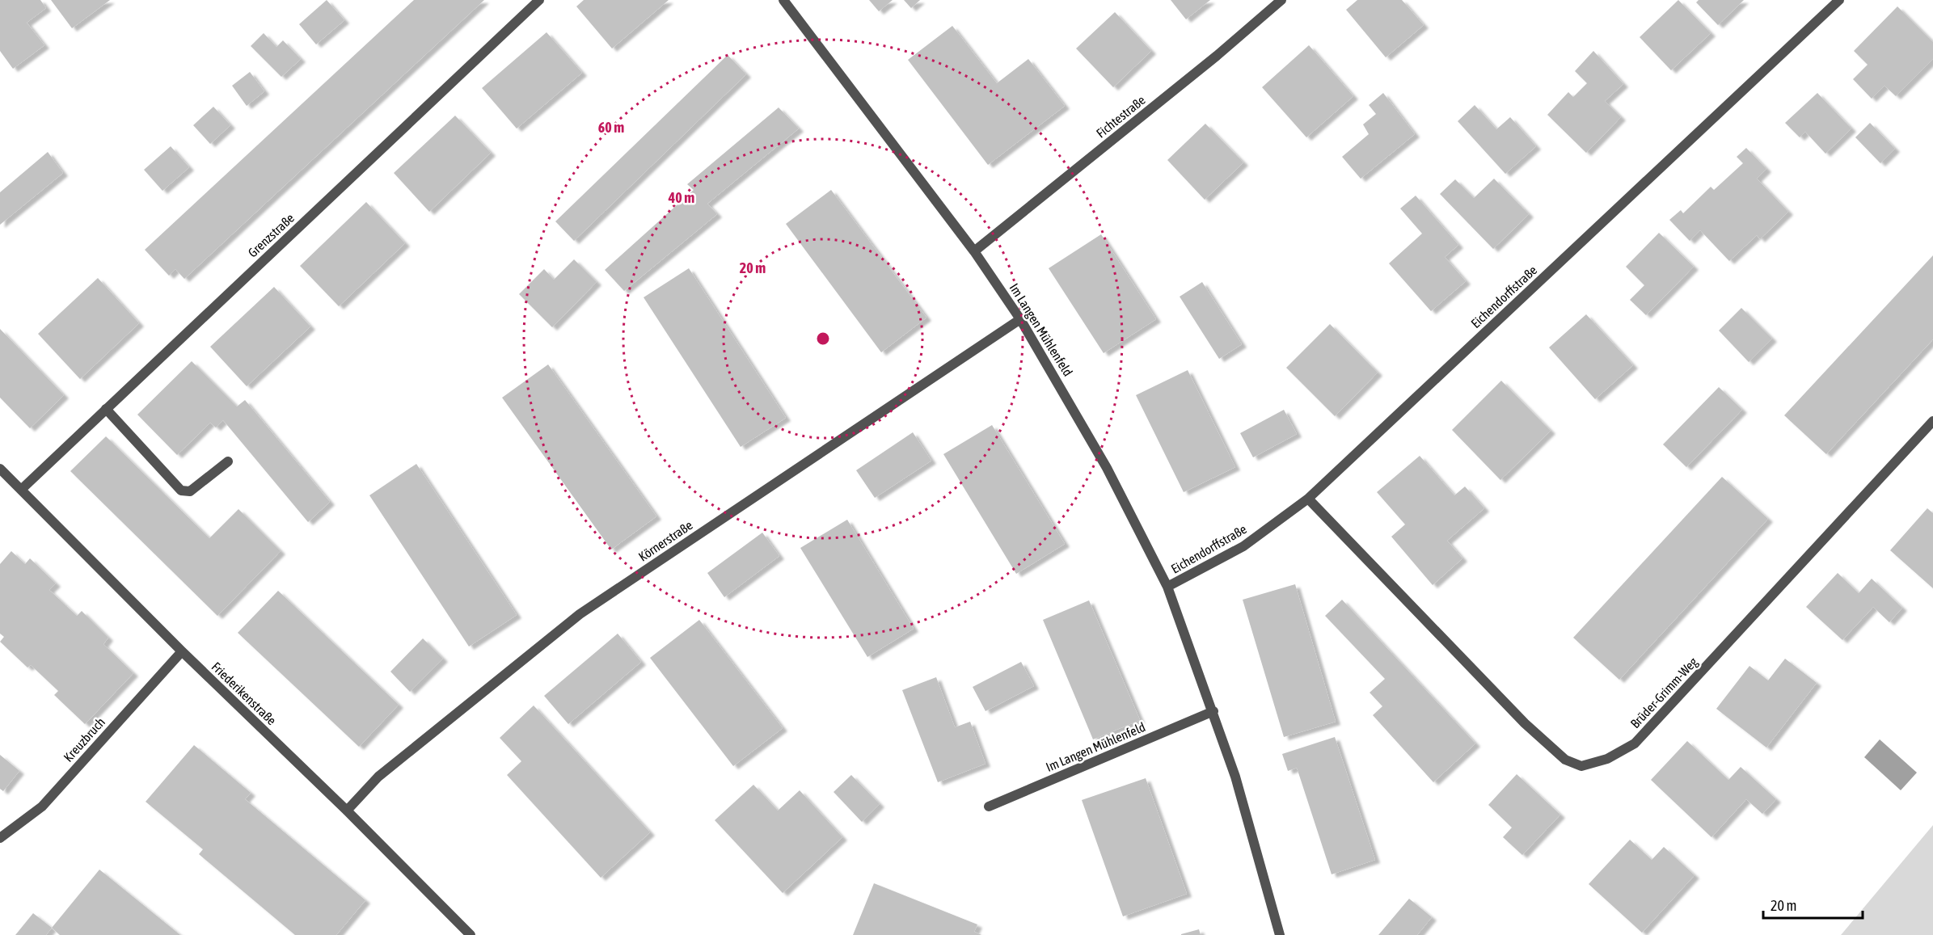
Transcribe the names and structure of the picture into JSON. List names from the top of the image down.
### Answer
{
  "streets": {
    "street": [
      "Fichtestraße",
      "Grenzstraße",
      "Eichendorffstraße",
      "Im Langen Mühlenfeld",
      "Körnerstraße",
      "Brüder-Grimm-Weg",
      "Friederikenstraße",
      "Kreuzbruch"
    ]
  },
  "crossings": [
    ["Fichtestraße", "Im Langen Mühlenfeld"],
    ["Grenzstraße", "Friederikenstraße"],
    ["Eichendorffstraße", "Im Langen Mühlenfeld"],
    ["Eichendorffstraße", "Brüder-Grimm-Weg"],
    ["Im Langen Mühlenfeld", "Körnerstraße"],
    ["Körnerstraße", "Friederikenstraße"],
    ["Friederikenstraße", "Kreuzbruch"]
  ],
  "scale_bar": "20 m",
  "rings": ["60 m", "40 m", "20 m"]
}
